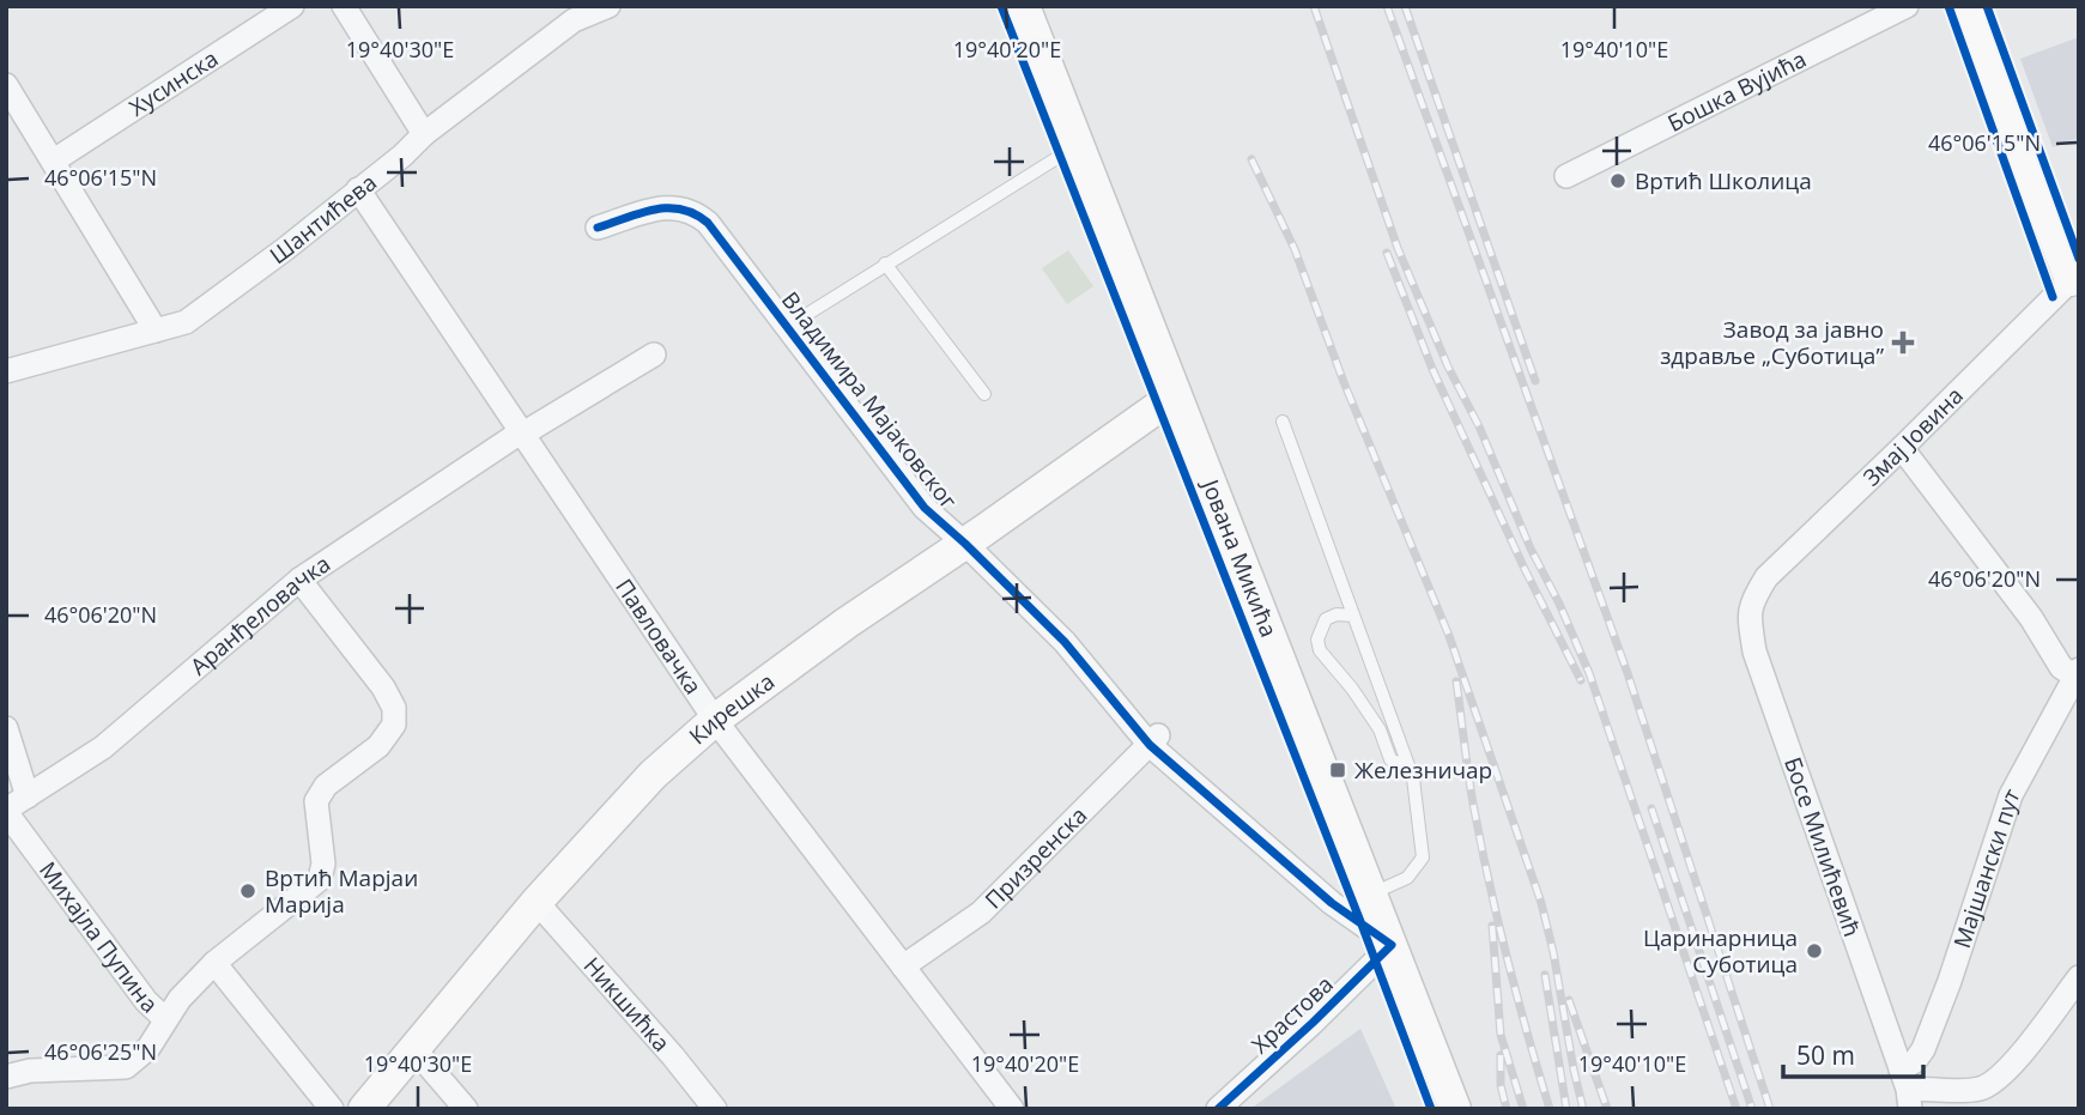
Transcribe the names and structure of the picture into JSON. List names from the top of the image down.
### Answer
{
  "streets": {
    "street": [
      "Хусинска",
      "Бошка Вујића",
      "Шантићева",
      "Владимира Мајаковског",
      "Змај Јовина",
      "Јована Микића",
      "Аранђеловачка",
      "Павловачка",
      "Кирешка",
      "Босе Милићевић",
      "Призренска",
      "Мајшански пут",
      "Михајла Пупина",
      "Никшићка",
      "Храстова"
    ]
  },
  "crossings": [
    ["Шантићева", "Павловачка"],
    ["Владимира Мајаковског", "Јована Микића"],
    ["Владимира Мајаковског", "Кирешка"],
    ["Владимира Мајаковског", "Призренска"],
    ["Владимира Мајаковског", "Храстова"],
    ["Змај Јовина", "Босе Милићевић"],
    ["Јована Микића", "Кирешка"],
    ["Јована Микића", "Храстова"],
    ["Аранђеловачка", "Павловачка"],
    ["Аранђеловачка", "Михајла Пупина"],
    ["Павловачка", "Кирешка"],
    ["Павловачка", "Призренска"],
    ["Кирешка", "Никшићка"],
    ["Босе Милићевић", "Мајшански пут"]
  ],
  "places": {
    "other": ["Вртић Школица", "Вртић Марјаи Марија", "Царинарница Суботица"],
    "health": ["Завод за јавно здравље „Суботица”"],
    "transit": ["Железничар"]
  },
  "scale_bar": "50 m",
  "coordinates": [
    "19°40'30\"E",
    "19°40'20\"E",
    "19°40'10\"E",
    "46°06'15\"N",
    "46°06'20\"N",
    "46°06'25\"N"
  ]
}
